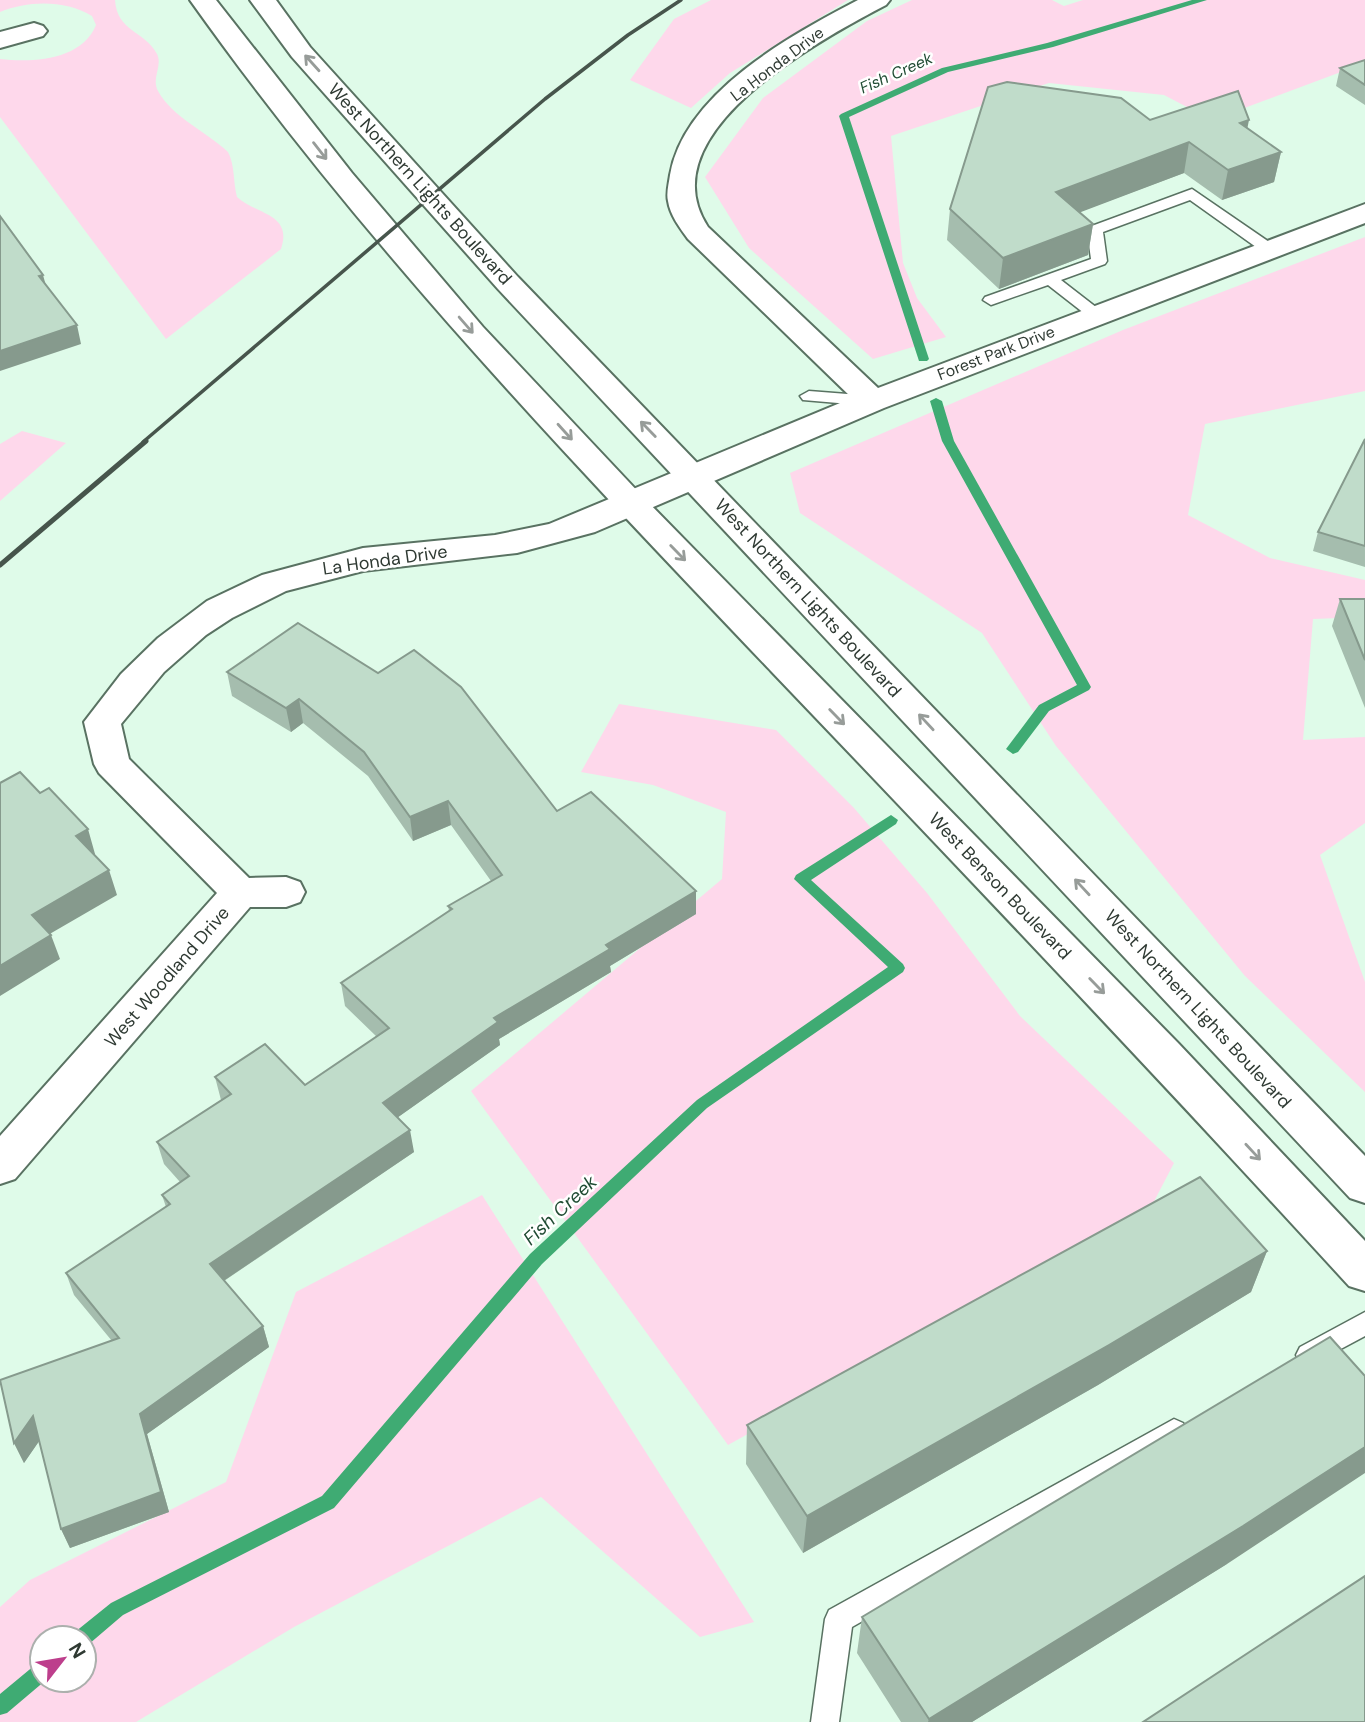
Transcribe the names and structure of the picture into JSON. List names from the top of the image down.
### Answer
{
  "streets": {
    "main road": [
      "La Honda Drive",
      "West Northern Lights Boulevard",
      "Forest Park Drive",
      "West Benson Boulevard",
      "West Woodland Drive"
    ]
  },
  "crossings": [
    ["La Honda Drive", "Forest Park Drive"],
    ["La Honda Drive", "West Benson Boulevard"],
    ["La Honda Drive", "West Woodland Drive"],
    ["West Northern Lights Boulevard", "Forest Park Drive"],
    ["Forest Park Drive", "West Benson Boulevard"]
  ],
  "one_way": ["West Benson Boulevard"],
  "water": ["Fish Creek"],
  "north": "top right"
}
